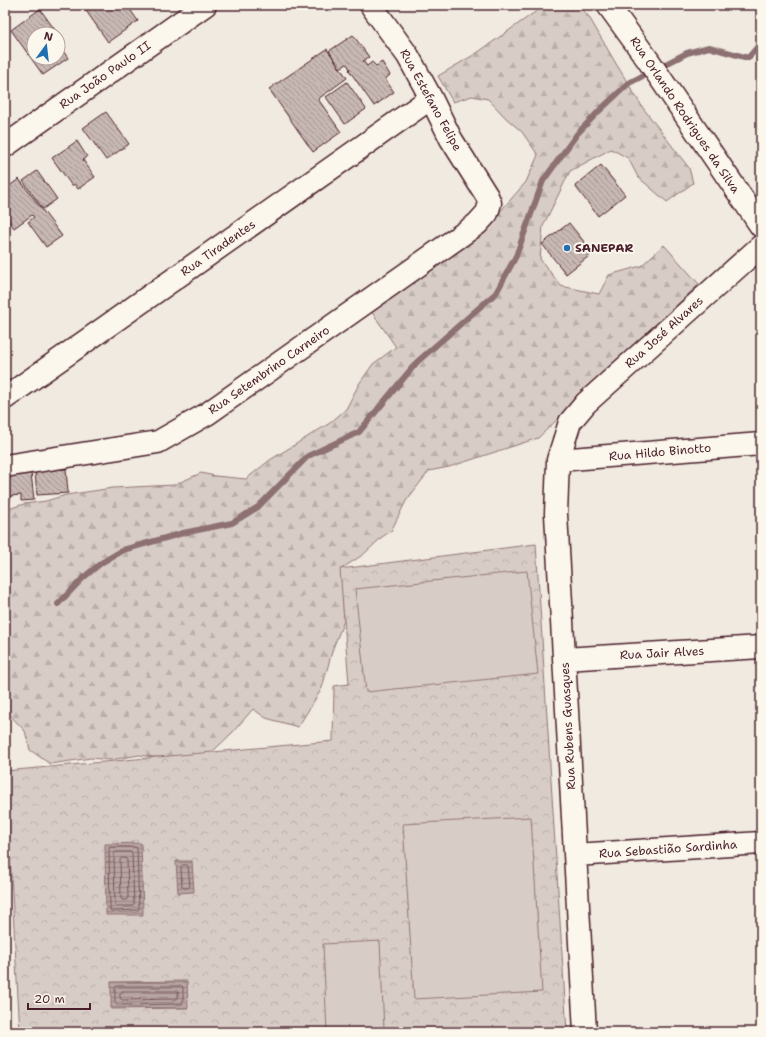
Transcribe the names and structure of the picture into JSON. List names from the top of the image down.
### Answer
{
  "streets": {
    "street": [
      "Rua João Paulo II",
      "Rua Estefano Felipe",
      "Rua Orlando Rodrigues da Silva",
      "Rua Tiradentes",
      "Rua José Alvares",
      "Rua Setembrino Carneiro",
      "Rua Hildo Binotto",
      "Rua Jair Alves",
      "Rua Rubens Guasques",
      "Rua Sebastião Sardinha"
    ]
  },
  "crossings": [
    ["Rua Estefano Felipe", "Rua Tiradentes"],
    ["Rua Estefano Felipe", "Rua Setembrino Carneiro"],
    ["Rua José Alvares", "Rua Rubens Guasques"],
    ["Rua Hildo Binotto", "Rua Rubens Guasques"],
    ["Rua Jair Alves", "Rua Rubens Guasques"],
    ["Rua Rubens Guasques", "Rua Sebastião Sardinha"]
  ],
  "places": ["SANEPAR"],
  "scale_bar": "20 m",
  "north": "top"
}
